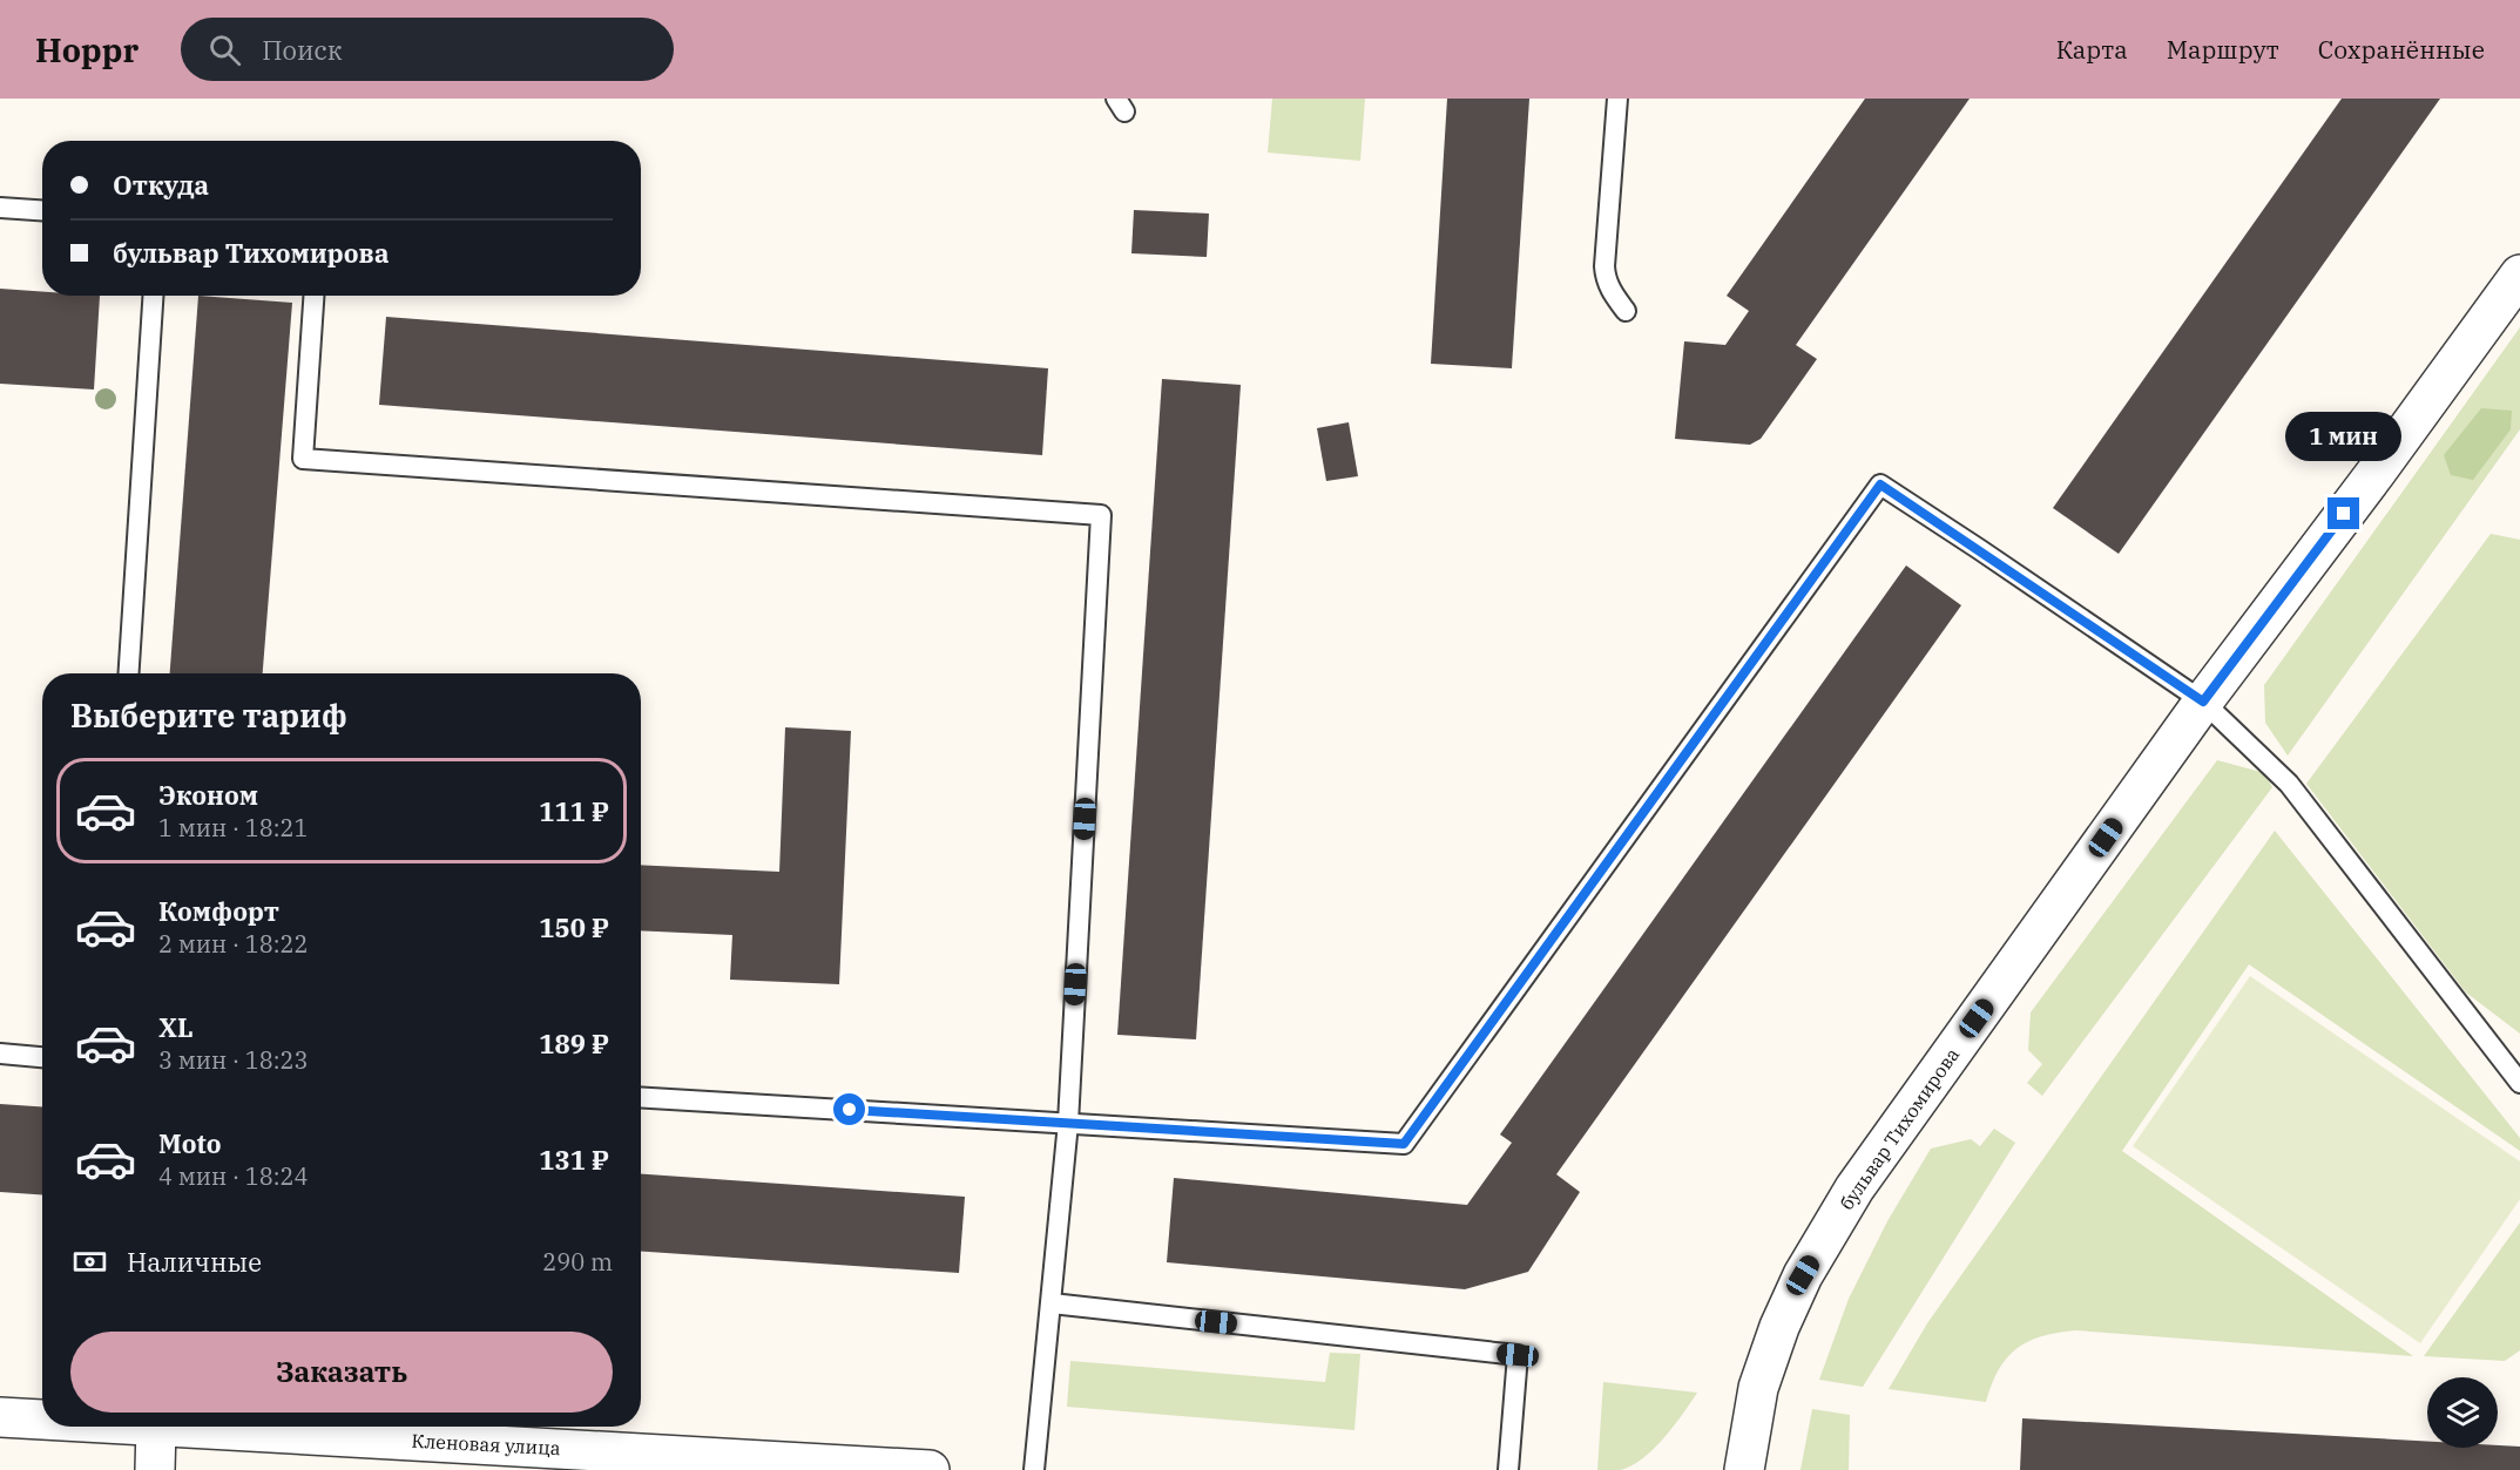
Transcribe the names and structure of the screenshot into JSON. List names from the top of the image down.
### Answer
{
  "streets": {
    "street": ["бульвар Тихомирова", "Кленовая улица"]
  },
  "page": {
    "header": "Hoppr",
    "search": "Поиск",
    "nav": ["Карта", "Маршрут", "Сохранённые"],
    "banner": ["Откуда", "бульвар Тихомирова"],
    "bubble": "1 мин",
    "heading": "Выберите тариф",
    "list": [
      {
        "name": "Эконом",
        "note": "1 мин · 18:21",
        "value": "111 ₽"
      },
      {
        "name": "Комфорт",
        "note": "2 мин · 18:22",
        "value": "150 ₽"
      },
      {
        "name": "XL",
        "note": "3 мин · 18:23",
        "value": "189 ₽"
      },
      {
        "name": "Moto",
        "note": "4 мин · 18:24",
        "value": "131 ₽"
      }
    ],
    "pay": ["Наличные", "290 m"],
    "buttons": "Заказать"
  }
}
